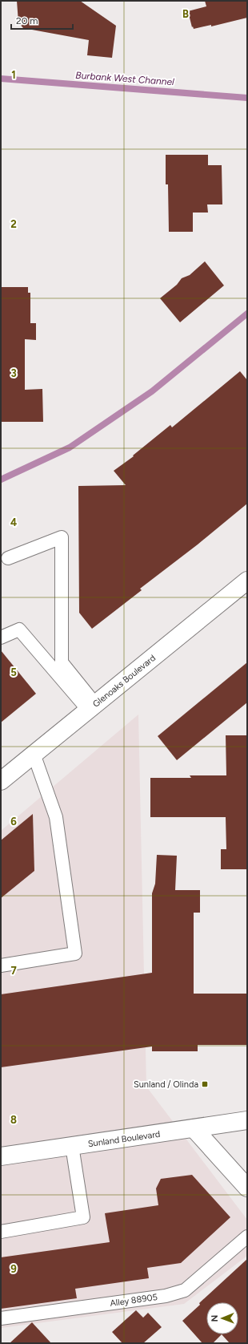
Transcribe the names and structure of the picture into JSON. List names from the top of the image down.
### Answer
{
  "streets": {
    "main road": ["Glenoaks Boulevard", "Sunland Boulevard"],
    "lane": ["Alley 88905"]
  },
  "water": ["Burbank West Channel"],
  "places": {
    "transit": ["Sunland / Olinda"]
  },
  "scale_bar": "20 m",
  "north": "left",
  "grid": {
    "columns": ["B"],
    "rows": [
      "1",
      "2",
      "3",
      "4",
      "5",
      "6",
      "7",
      "8",
      "9"
    ]
  }
}
